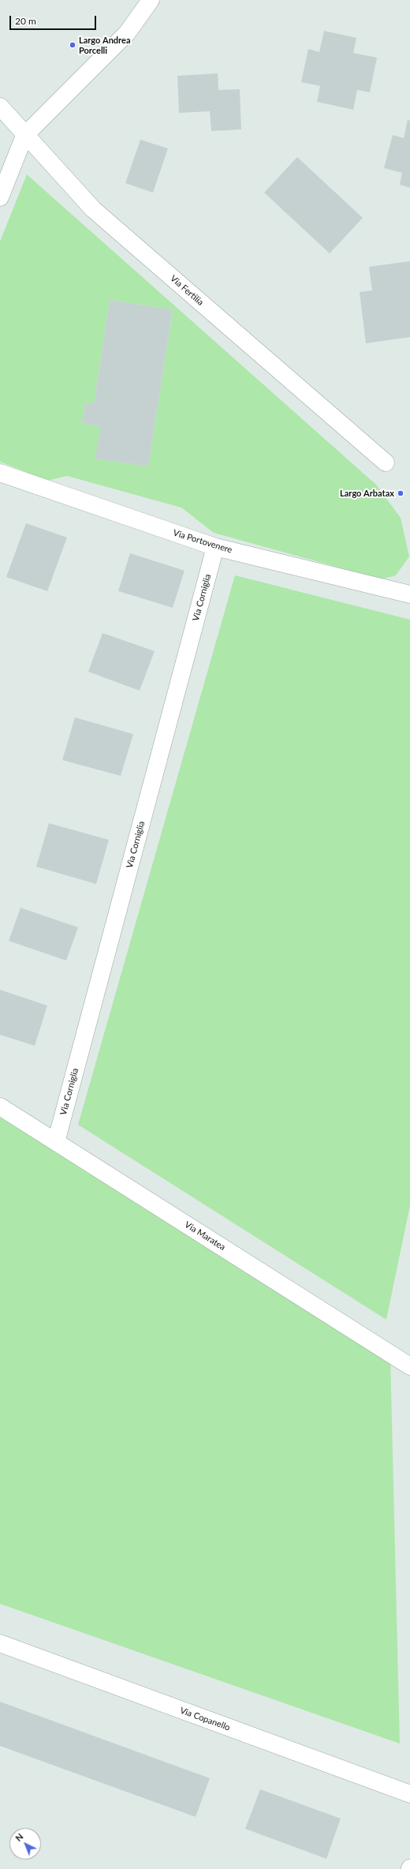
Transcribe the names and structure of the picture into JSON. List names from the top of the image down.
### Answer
{
  "streets": {
    "street": [
      "Via Fertilia",
      "Via Portovenere",
      "Via Corniglia",
      "Via Maratea",
      "Via Copanello"
    ]
  },
  "crossings": [
    ["Via Portovenere", "Via Corniglia"],
    ["Via Corniglia", "Via Maratea"]
  ],
  "places": ["Largo Andrea Porcelli", "Largo Arbatax"],
  "scale_bar": "20 m",
  "north": "top left"
}
